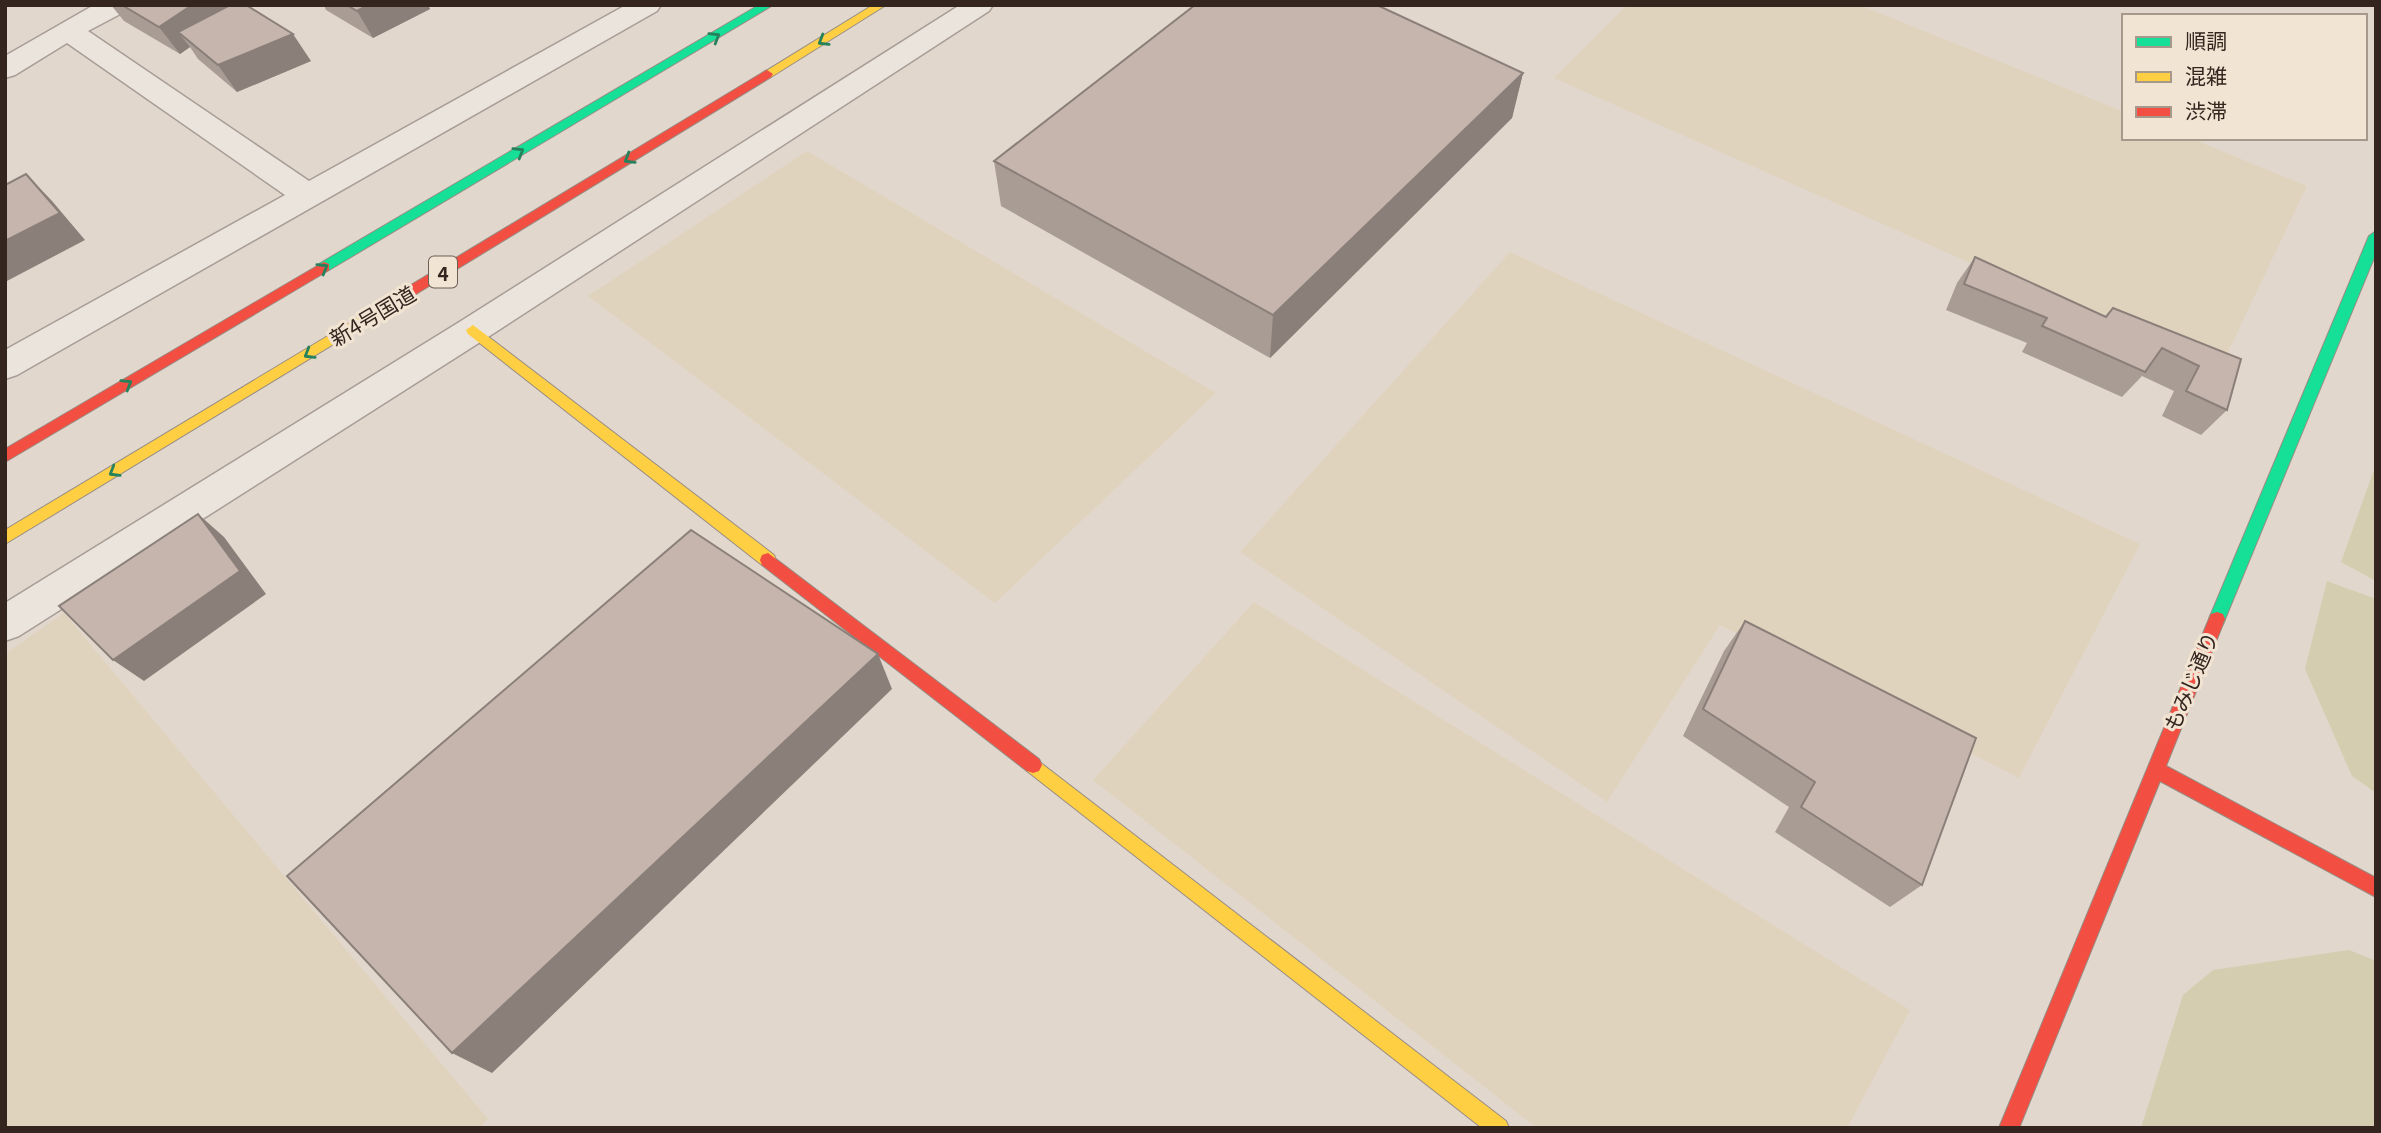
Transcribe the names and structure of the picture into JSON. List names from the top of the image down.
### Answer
{
  "streets": {
    "main road": ["4", "新4号国道", "もみじ通り"]
  },
  "legend": ["順調", "混雑", "渋滞"]
}
